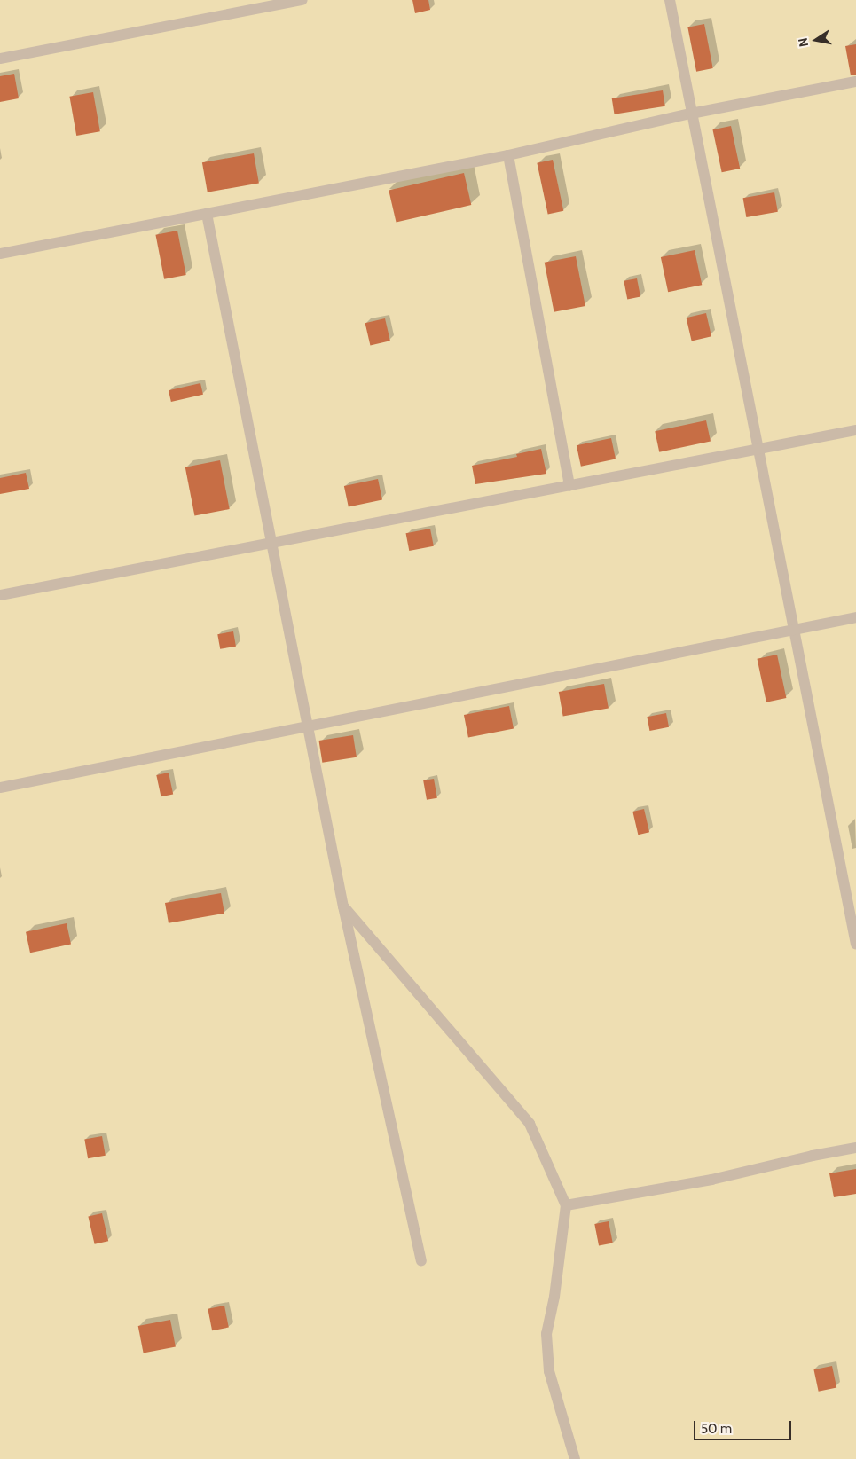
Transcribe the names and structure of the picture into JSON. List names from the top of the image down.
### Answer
{
  "scale_bar": "50 m",
  "north": "left"
}
